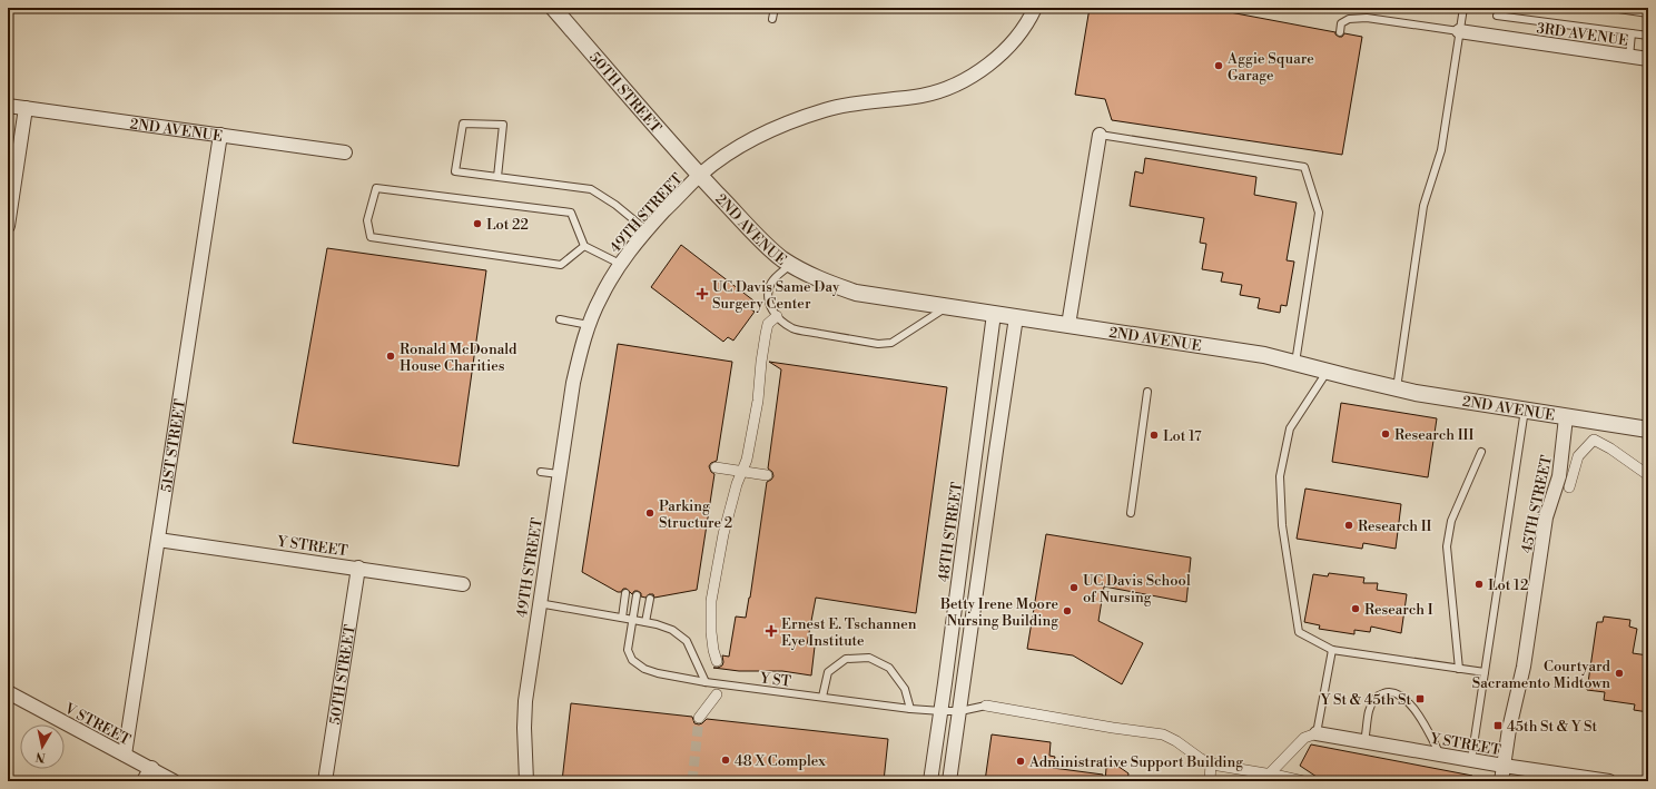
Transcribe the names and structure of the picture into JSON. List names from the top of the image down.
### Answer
{
  "streets": {
    "street": [
      "3RD AVENUE",
      "50TH STREET",
      "2ND AVENUE",
      "49TH STREET",
      "51ST STREET",
      "45TH STREET",
      "48TH STREET",
      "Y STREET",
      "V STREET"
    ],
    "lane": ["Y ST"]
  },
  "crossings": [
    ["50TH STREET", "2ND AVENUE"],
    ["50TH STREET", "49TH STREET"],
    ["50TH STREET", "Y STREET"],
    ["2ND AVENUE", "49TH STREET"],
    ["2ND AVENUE", "51ST STREET"],
    ["2ND AVENUE", "45TH STREET"],
    ["2ND AVENUE", "48TH STREET"],
    ["51ST STREET", "Y STREET"],
    ["51ST STREET", "V STREET"],
    ["45TH STREET", "Y STREET"],
    ["48TH STREET", "Y ST"]
  ],
  "places": {
    "other": [
      "Aggie Square Garage",
      "Lot 22",
      "Ronald McDonald House Charities",
      "Research III",
      "Lot 17",
      "Parking Structure 2",
      "Research II",
      "Lot 12",
      "UC Davis School of Nursing",
      "Research I",
      "Betty Irene Moore Nursing Building",
      "Courtyard Sacramento Midtown",
      "48 X Complex",
      "Administrative Support Building"
    ],
    "health": ["UC Davis Same Day Surgery Center", "Ernest E. Tschannen Eye Institute"],
    "transit": ["Y St & 45th St", "45th St & Y St"]
  },
  "north": "bottom"
}
